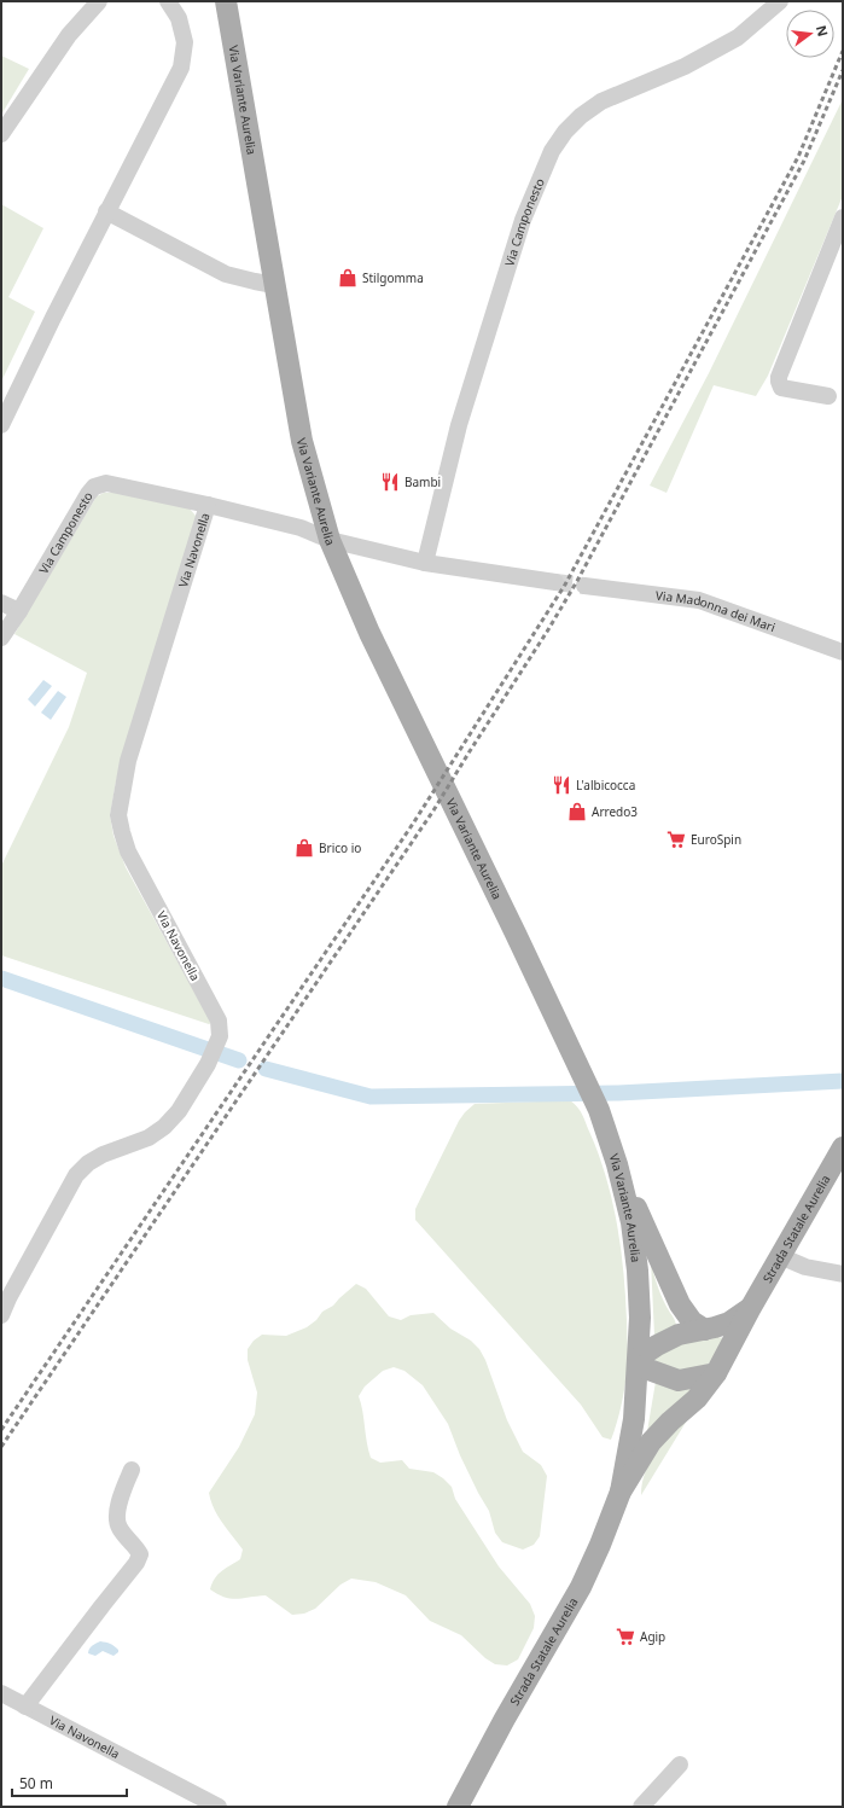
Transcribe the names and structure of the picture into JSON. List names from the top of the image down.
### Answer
{
  "streets": {
    "main road": ["Via Variante Aurelia", "Strada Statale Aurelia"],
    "street": ["Via Camponesto", "Via Navonella", "Via Madonna dei Mari"]
  },
  "crossings": [
    ["Via Variante Aurelia", "Via Camponesto"],
    ["Via Variante Aurelia", "Strada Statale Aurelia"],
    ["Via Camponesto", "Via Navonella"]
  ],
  "places": {
    "shop": ["Stilgomma", "Arredo3", "Brico io"],
    "restaurant": ["Bambi", "L'albicocca"],
    "supermarket": ["EuroSpin", "Agip"]
  },
  "scale_bar": "50 m",
  "north": "right"
}
